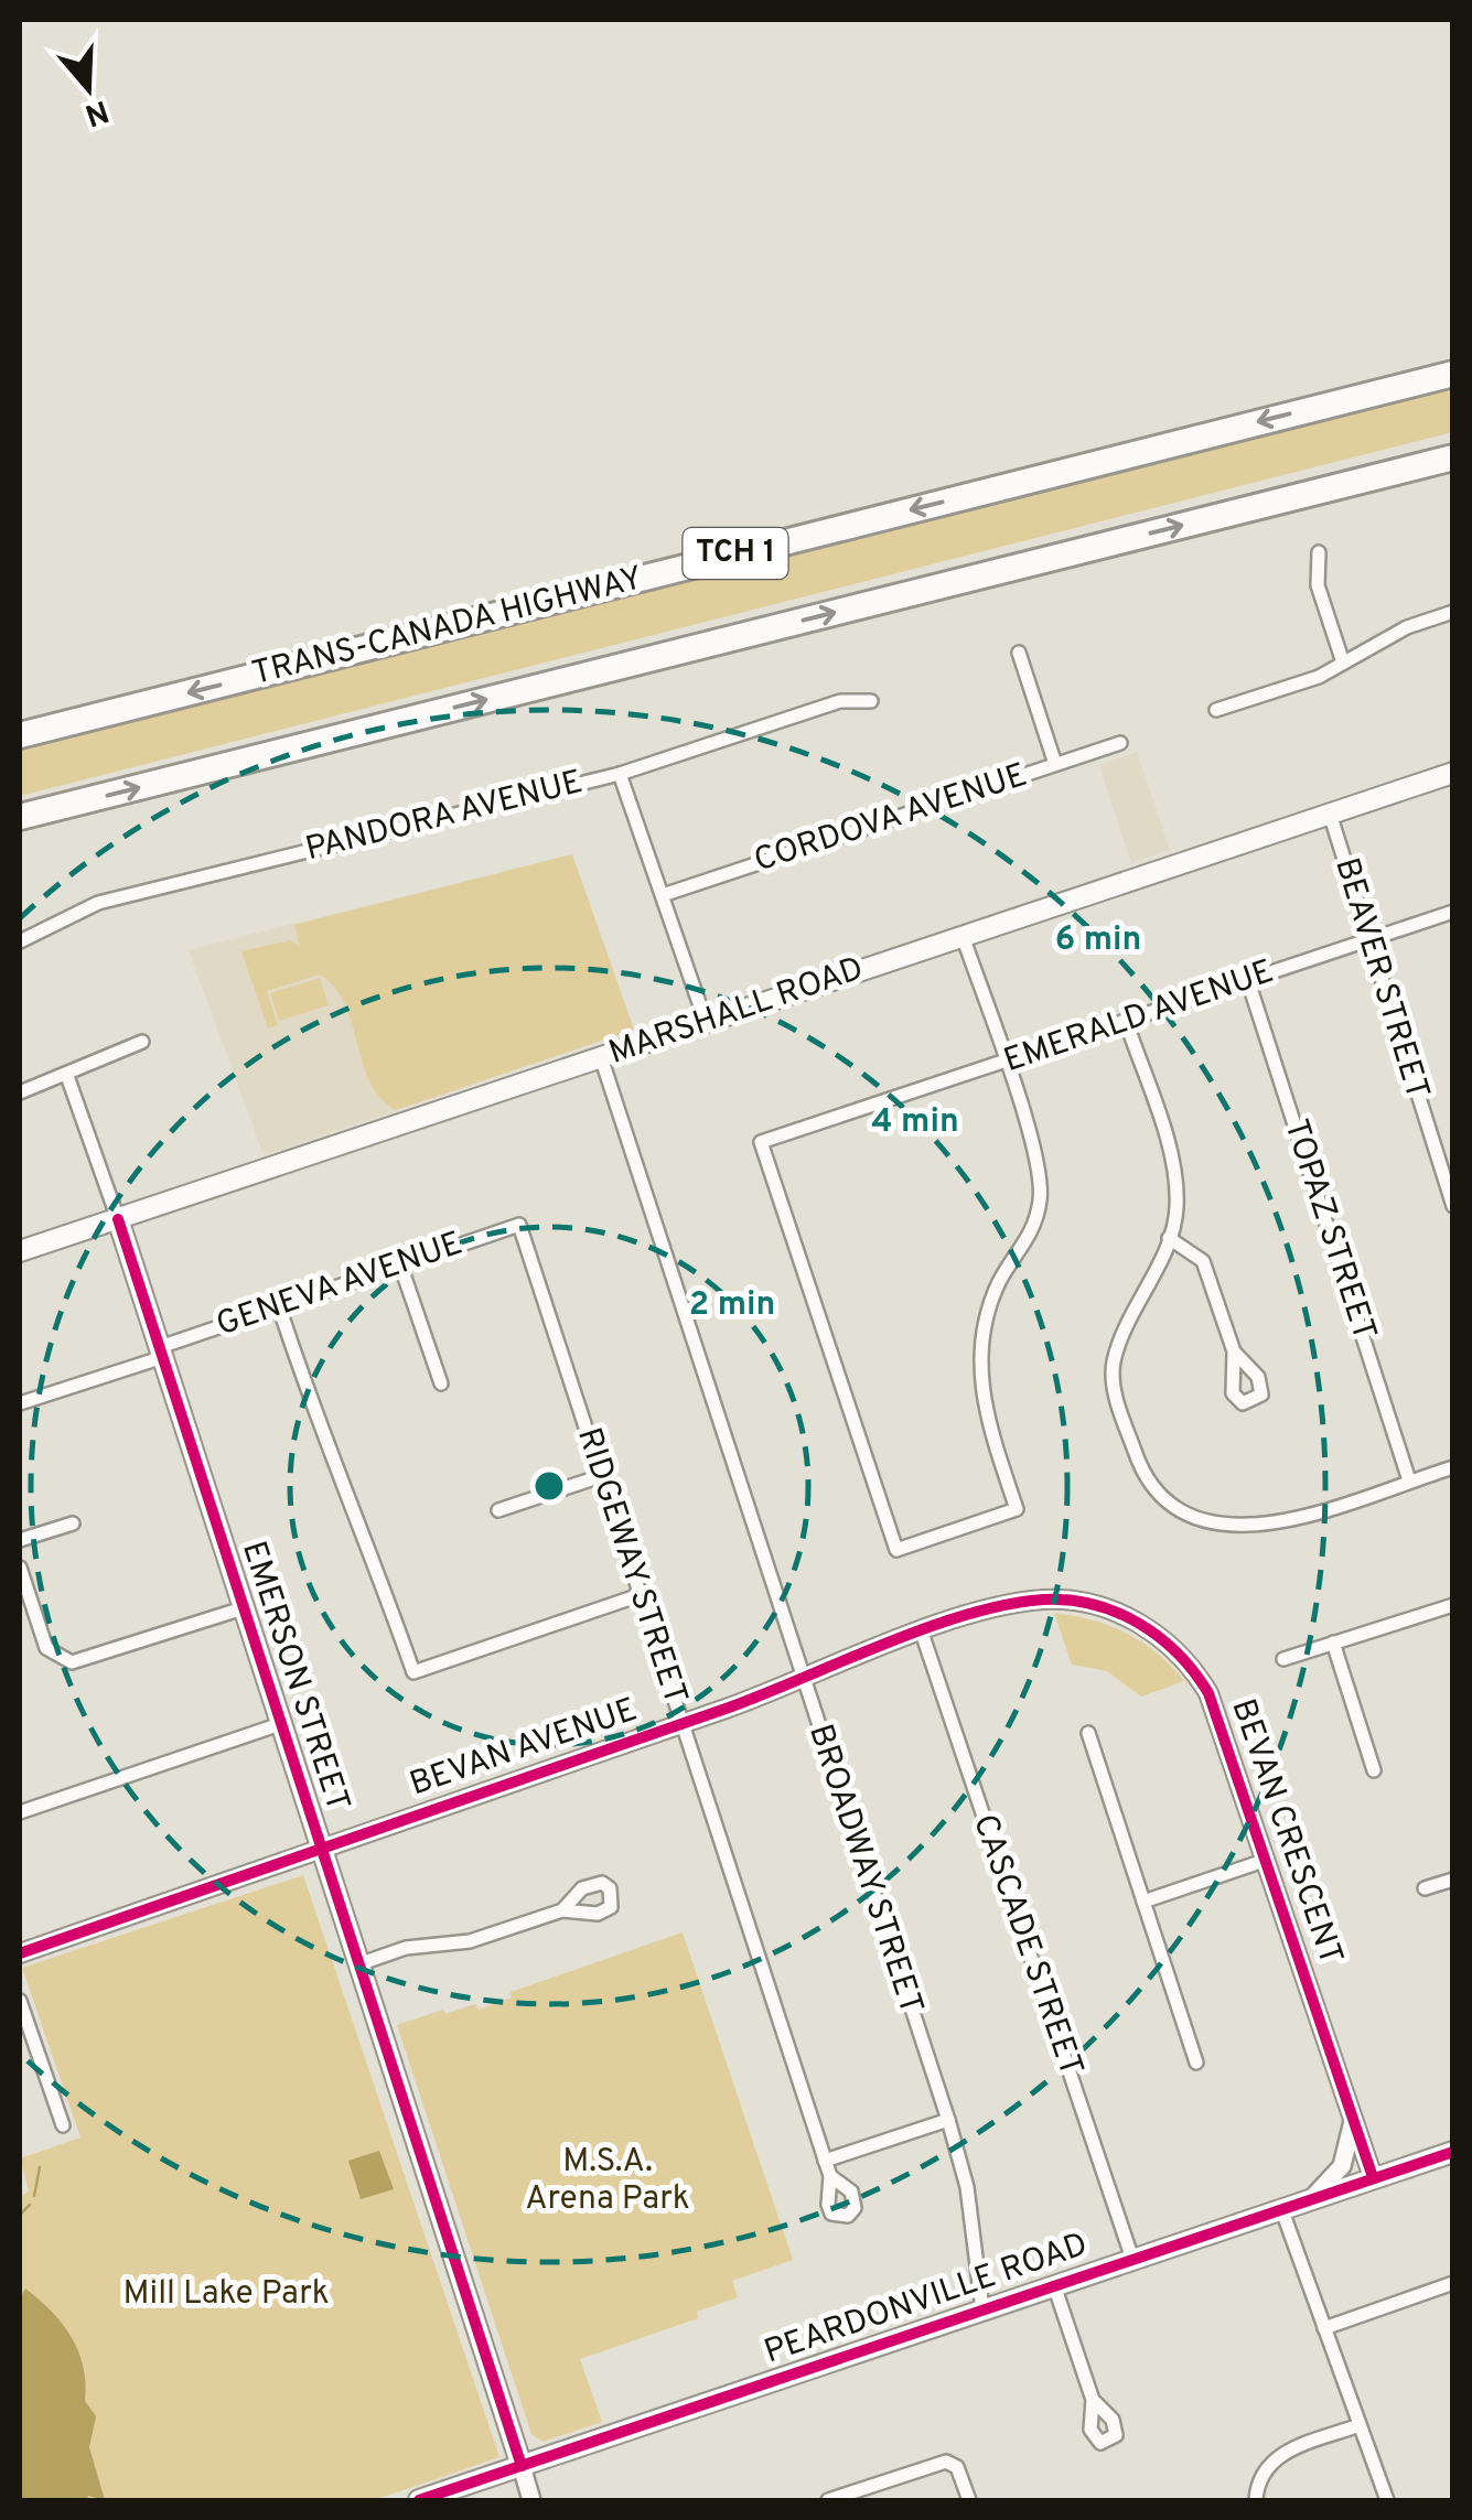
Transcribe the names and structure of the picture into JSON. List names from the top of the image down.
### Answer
{
  "streets": {
    "highway": ["TCH 1", "TRANS-CANADA HIGHWAY"],
    "main road": ["MARSHALL ROAD", "EMERSON STREET", "PEARDONVILLE ROAD"],
    "street": [
      "PANDORA AVENUE",
      "CORDOVA AVENUE",
      "BEAVER STREET",
      "EMERALD AVENUE",
      "TOPAZ STREET",
      "GENEVA AVENUE",
      "RIDGEWAY STREET",
      "BEVAN AVENUE",
      "BEVAN CRESCENT",
      "BROADWAY STREET",
      "CASCADE STREET"
    ]
  },
  "crossings": [
    ["BEAVER STREET", "MARSHALL ROAD"],
    ["BEAVER STREET", "EMERALD AVENUE"],
    ["MARSHALL ROAD", "EMERSON STREET"],
    ["MARSHALL ROAD", "BROADWAY STREET"],
    ["EMERALD AVENUE", "TOPAZ STREET"],
    ["GENEVA AVENUE", "RIDGEWAY STREET"],
    ["GENEVA AVENUE", "EMERSON STREET"],
    ["RIDGEWAY STREET", "BEVAN AVENUE"],
    ["EMERSON STREET", "BEVAN AVENUE"],
    ["EMERSON STREET", "PEARDONVILLE ROAD"],
    ["BEVAN AVENUE", "BEVAN CRESCENT"],
    ["BEVAN AVENUE", "BROADWAY STREET"],
    ["BEVAN AVENUE", "CASCADE STREET"],
    ["BEVAN CRESCENT", "PEARDONVILLE ROAD"],
    ["BROADWAY STREET", "PEARDONVILLE ROAD"],
    ["CASCADE STREET", "PEARDONVILLE ROAD"]
  ],
  "parks": ["M.S.A. Arena Park", "Mill Lake Park"],
  "north": "bottom",
  "rings": ["6 min", "4 min", "2 min"]
}
